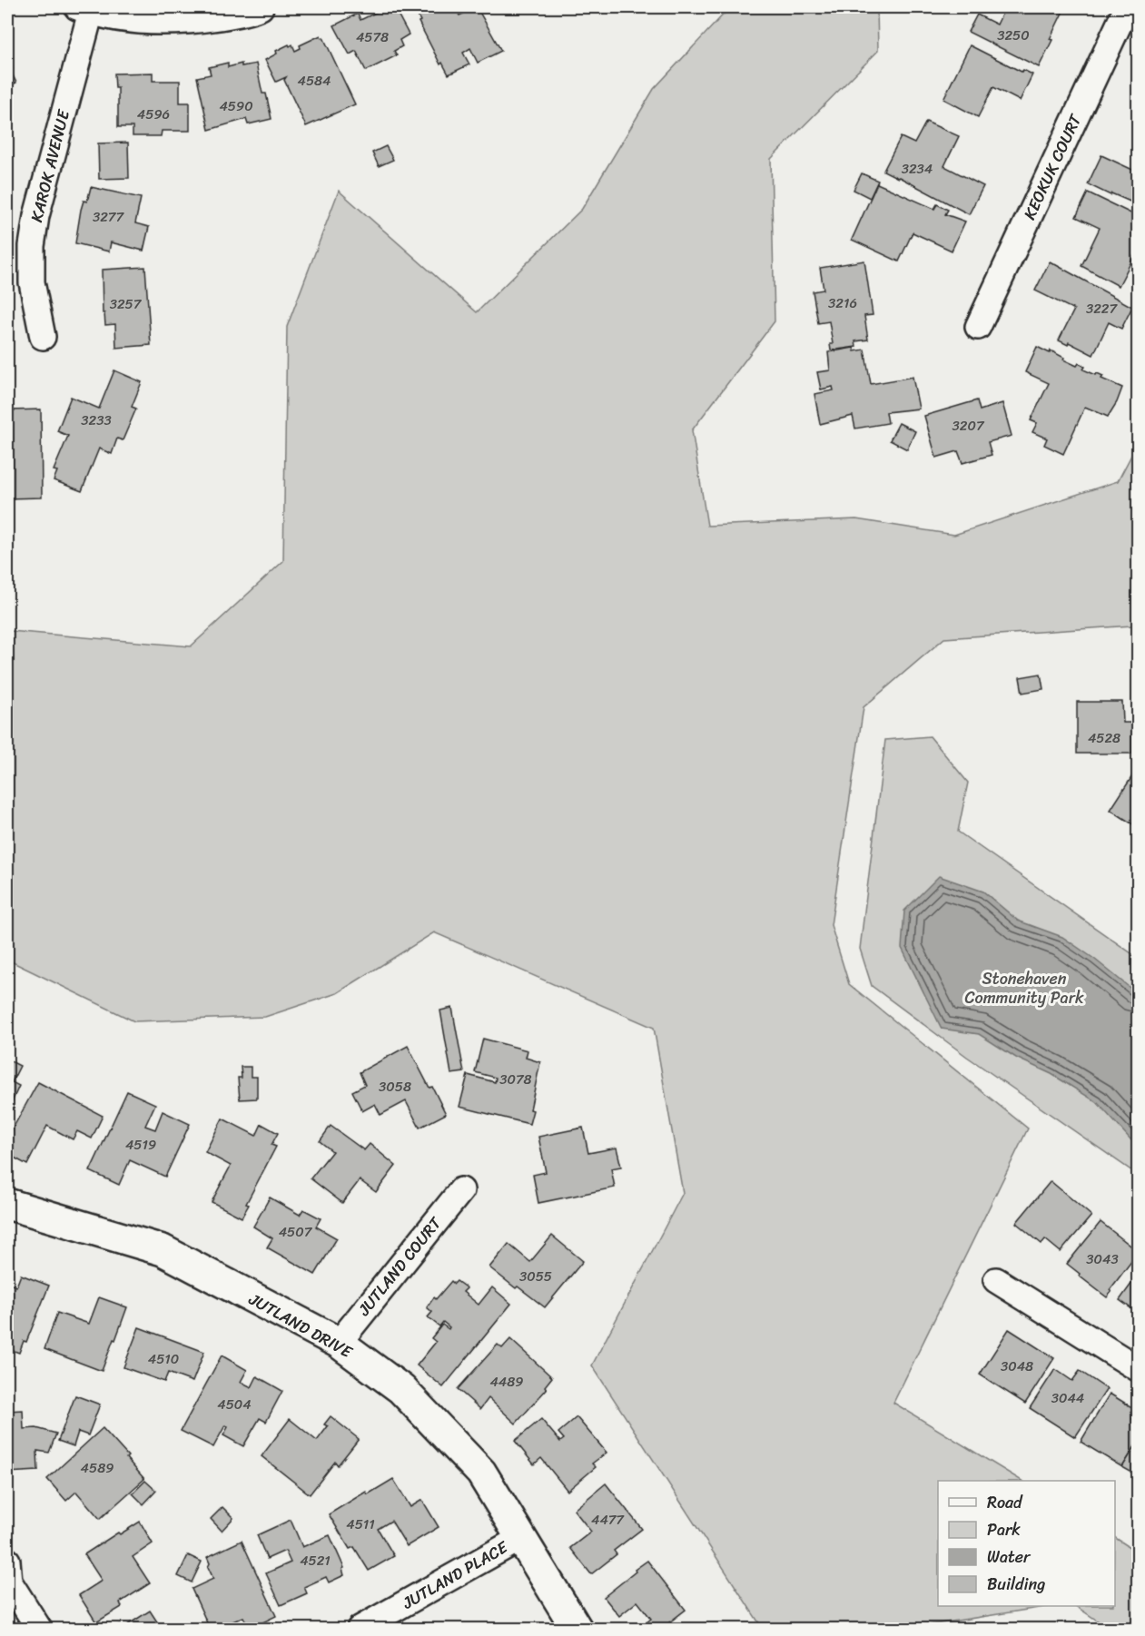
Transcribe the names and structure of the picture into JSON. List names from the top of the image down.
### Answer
{
  "streets": {
    "street": [
      "KAROK AVENUE",
      "KEOKUK COURT",
      "JUTLAND COURT",
      "JUTLAND DRIVE",
      "JUTLAND PLACE"
    ]
  },
  "crossings": [
    ["JUTLAND COURT", "JUTLAND DRIVE"],
    ["JUTLAND DRIVE", "JUTLAND PLACE"]
  ],
  "parks": ["Stonehaven Community Park"],
  "house_numbers": [
    "3250",
    "4578",
    "4584",
    "4590",
    "4596",
    "3234",
    "3277",
    "3216",
    "3257",
    "3227",
    "3233",
    "3207",
    "4528",
    "3078",
    "3058",
    "4519",
    "4507",
    "3043",
    "3055",
    "4510",
    "3048",
    "4489",
    "3044",
    "4504",
    "4589",
    "4477",
    "4511",
    "4521"
  ],
  "legend": [
    "Road",
    "Park",
    "Water",
    "Building"
  ]
}
